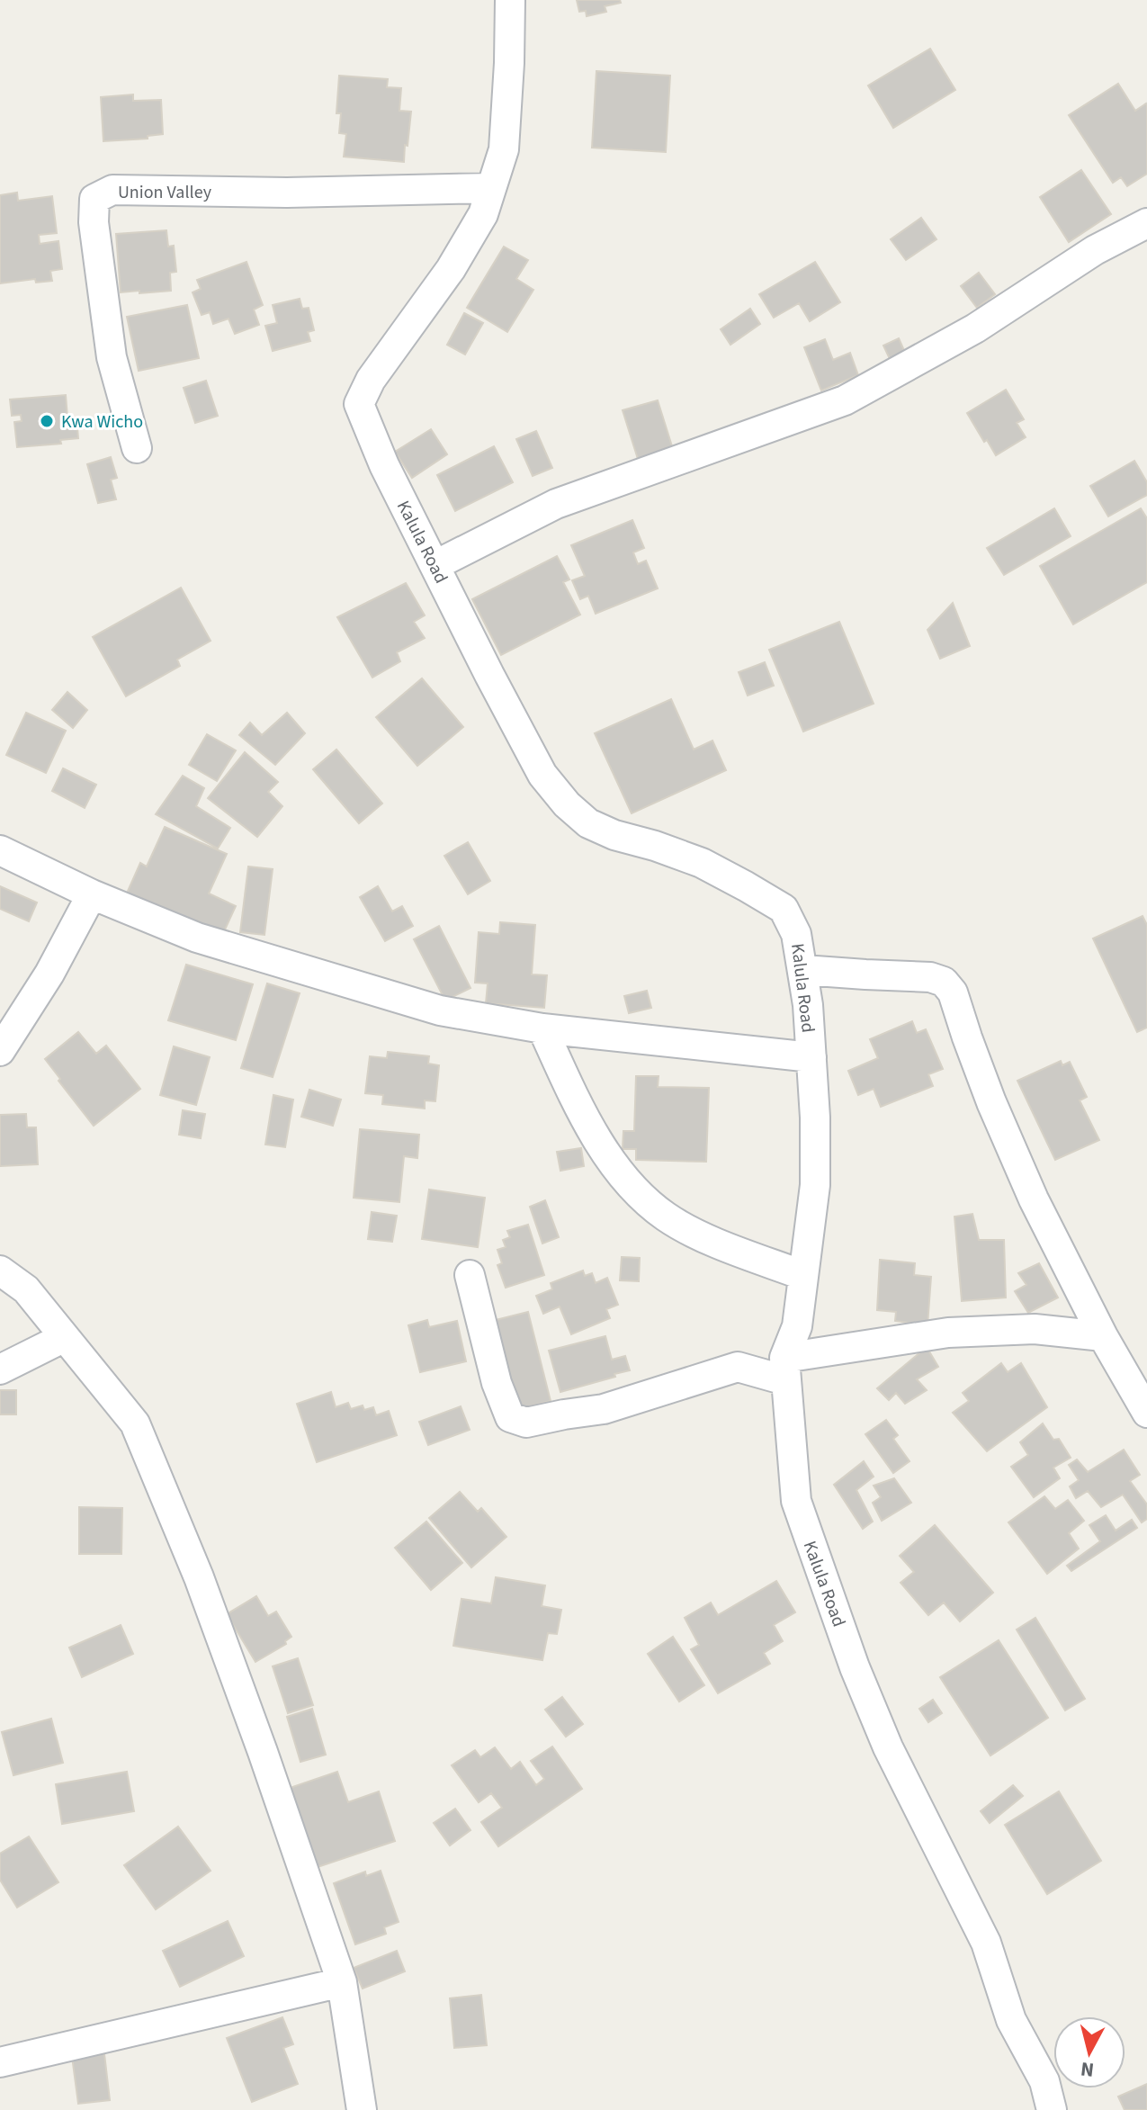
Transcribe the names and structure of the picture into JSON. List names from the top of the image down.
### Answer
{
  "streets": {
    "street": ["Union Valley", "Kalula Road"]
  },
  "crossings": [
    ["Union Valley", "Kalula Road"]
  ],
  "places": ["Kwa Wicho"],
  "north": "bottom"
}
